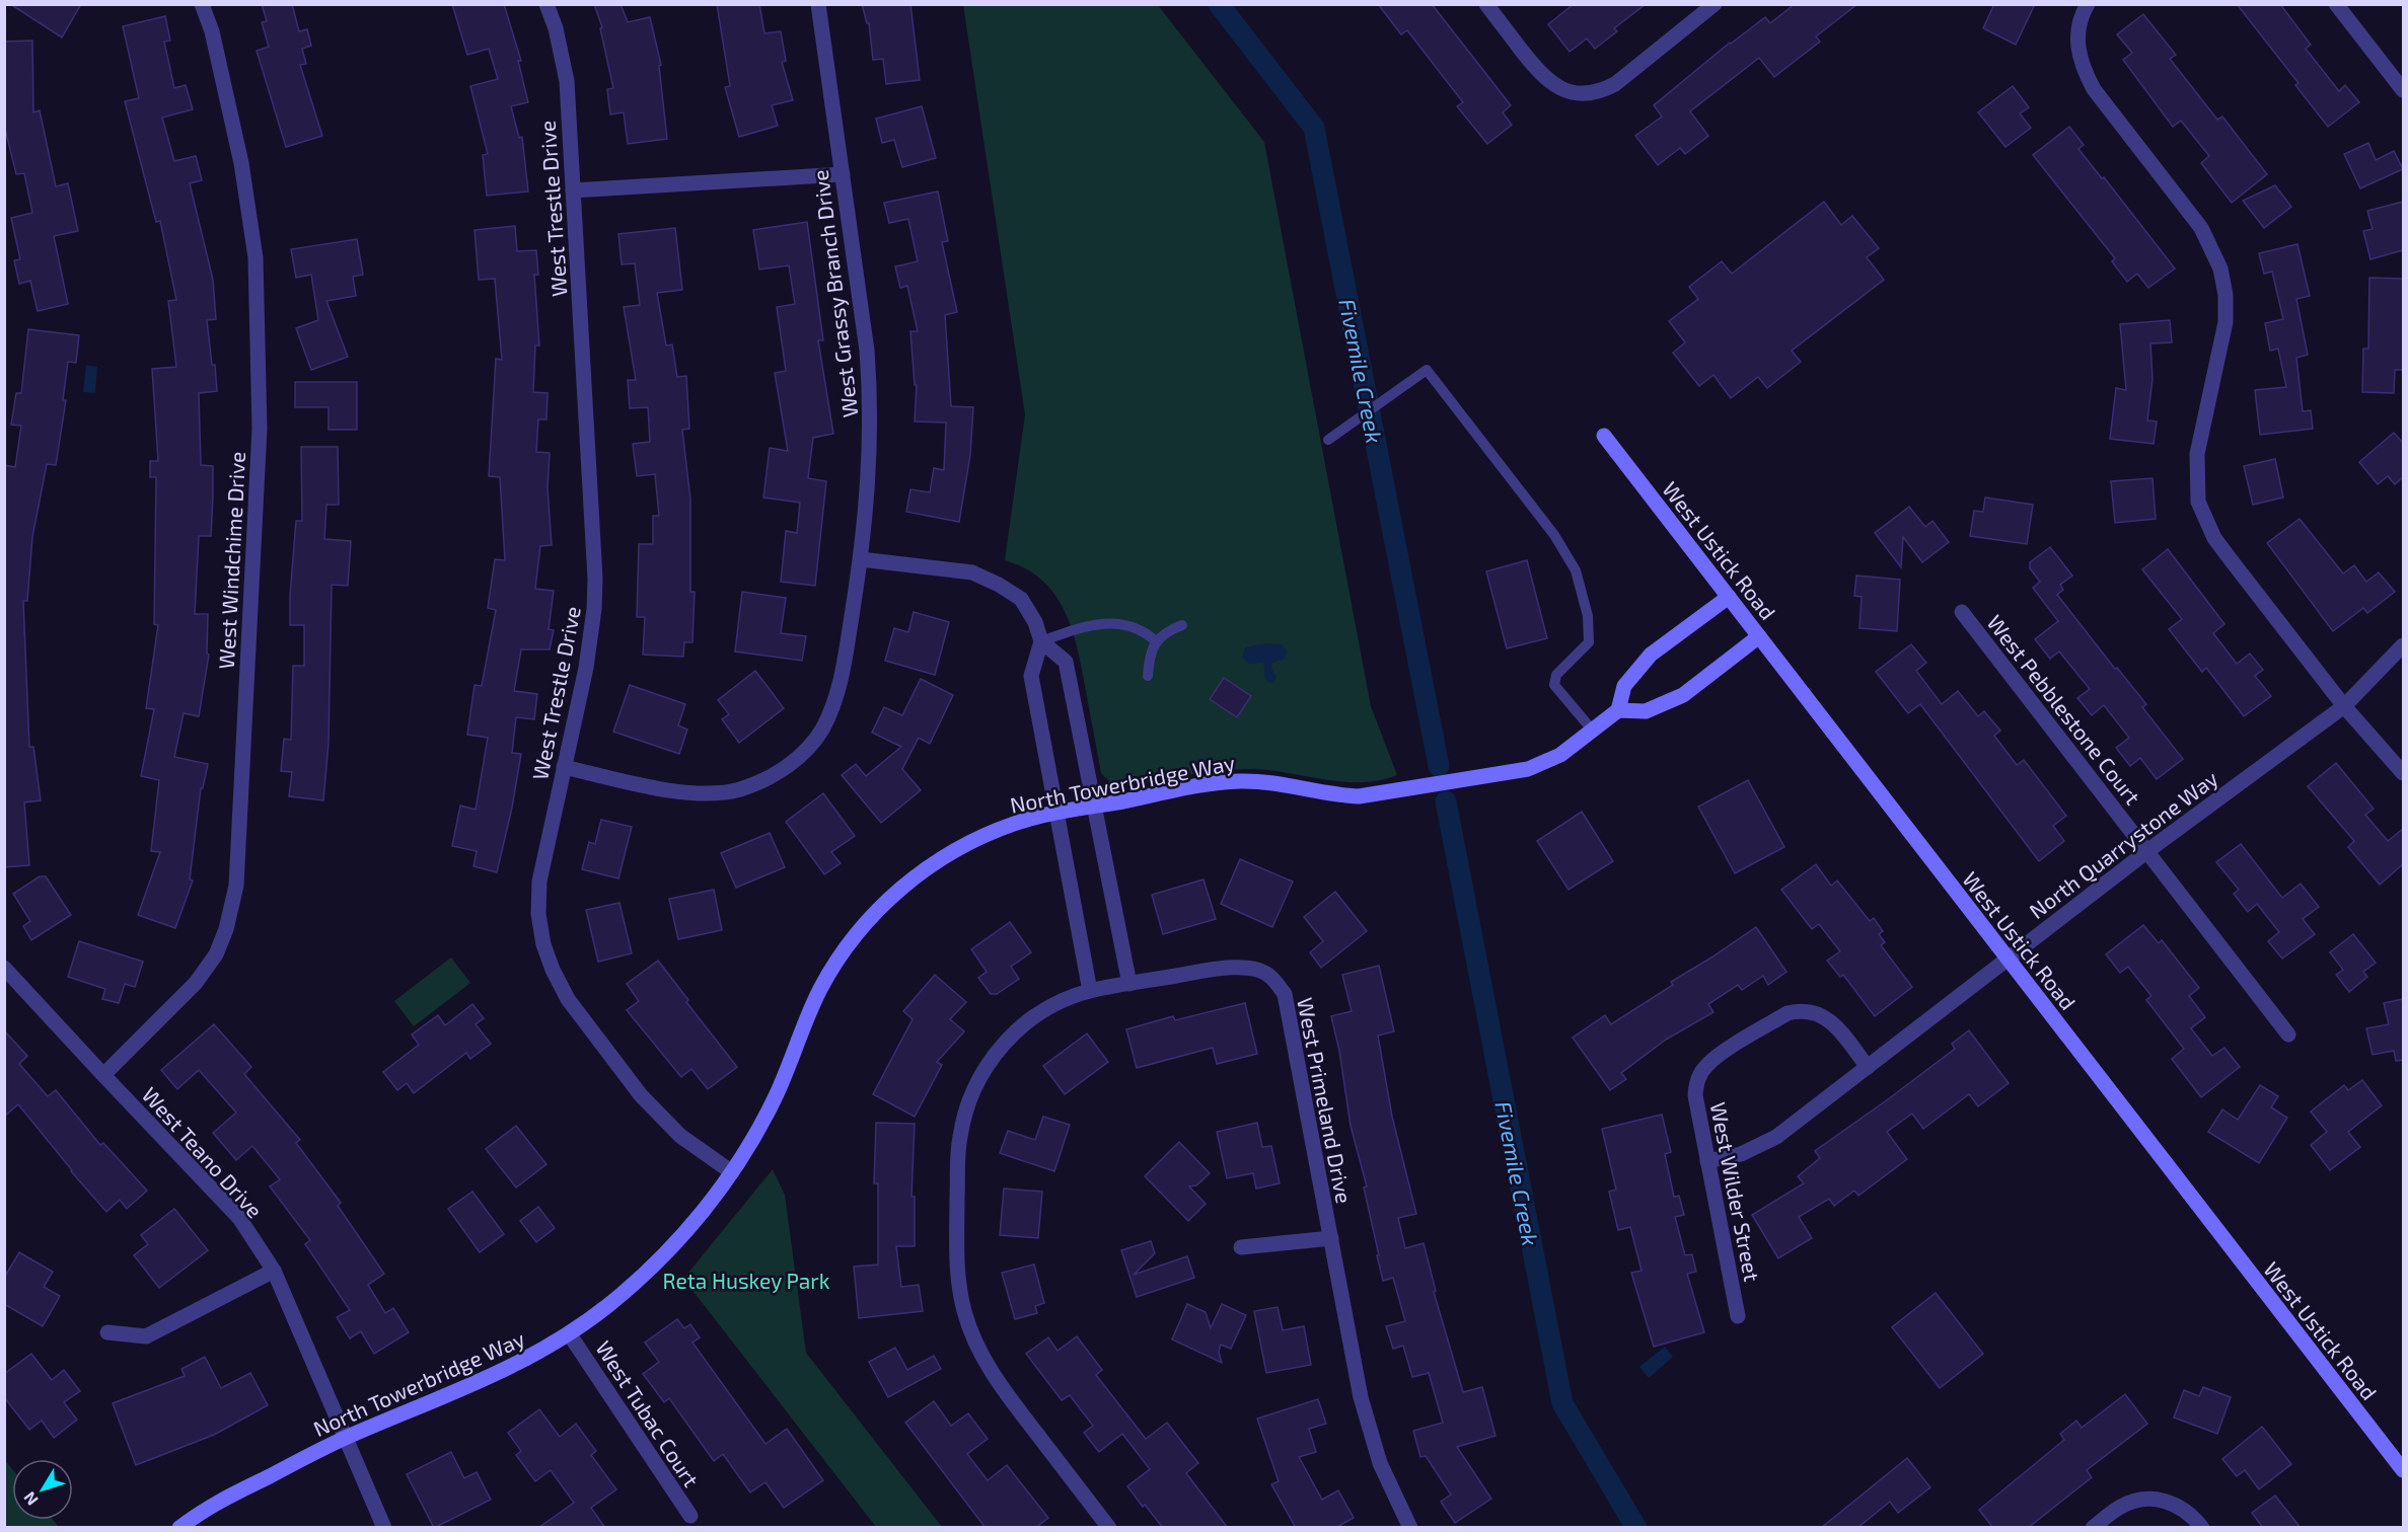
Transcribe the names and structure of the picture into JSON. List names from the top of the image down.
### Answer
{
  "streets": {
    "street": [
      "West Trestle Drive",
      "West Grassy Branch Drive",
      "West Ustick Road",
      "West Windchime Drive",
      "West Pebblestone Court",
      "North Towerbridge Way",
      "North Quarrystone Way",
      "West Primeland Drive",
      "West Teano Drive",
      "West Wilder Street",
      "West Tubac Court"
    ]
  },
  "crossings": [
    ["West Trestle Drive", "West Grassy Branch Drive"],
    ["West Trestle Drive", "North Towerbridge Way"],
    ["West Ustick Road", "North Quarrystone Way"],
    ["West Windchime Drive", "West Teano Drive"],
    ["West Pebblestone Court", "North Quarrystone Way"],
    ["North Towerbridge Way", "West Teano Drive"],
    ["North Towerbridge Way", "West Tubac Court"],
    ["North Quarrystone Way", "West Wilder Street"]
  ],
  "water": ["Fivemile Creek"],
  "parks": ["Reta Huskey Park"],
  "north": "bottom left"
}
